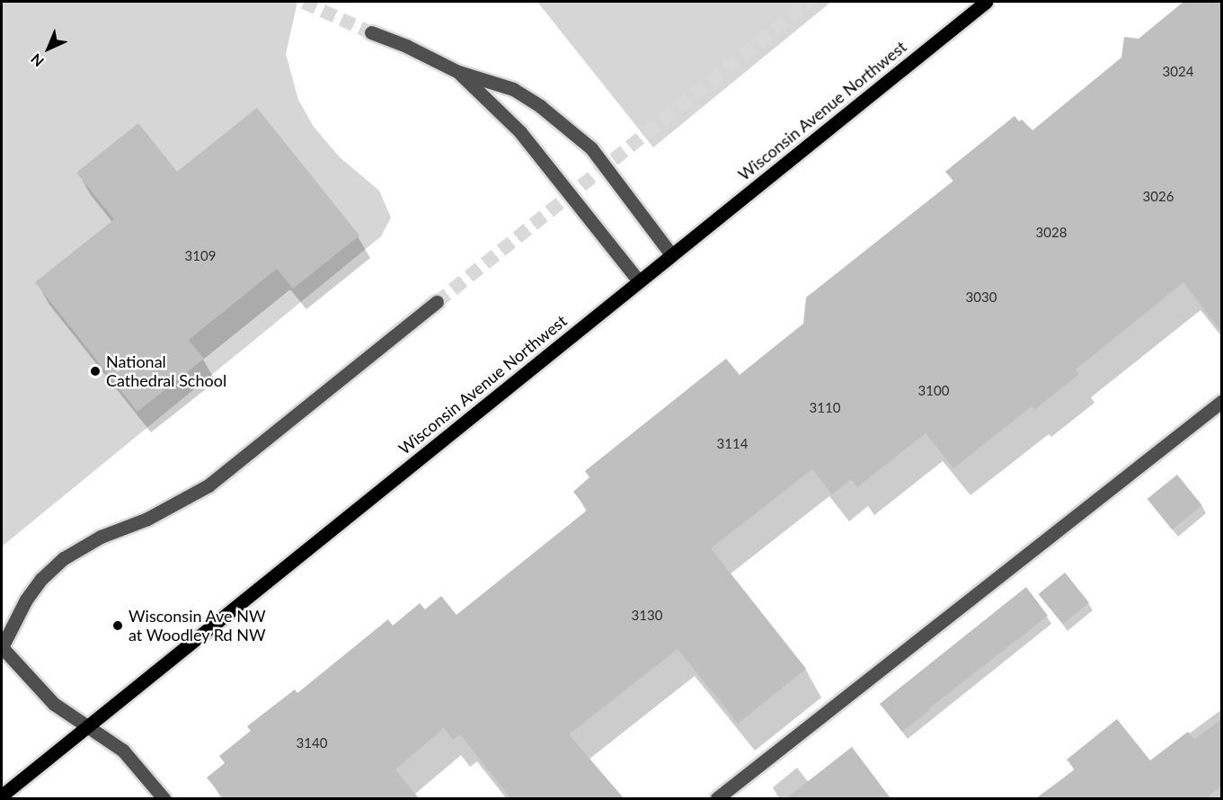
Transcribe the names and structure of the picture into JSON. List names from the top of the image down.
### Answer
{
  "streets": {
    "main road": ["Wisconsin Avenue Northwest"]
  },
  "places": ["National Cathedral School", "Wisconsin Ave NW at Woodley Rd NW"],
  "house_numbers": [
    "3024",
    "3026",
    "3028",
    "3109",
    "3030",
    "3100",
    "3110",
    "3114",
    "3130",
    "3140"
  ],
  "north": "bottom left"
}
